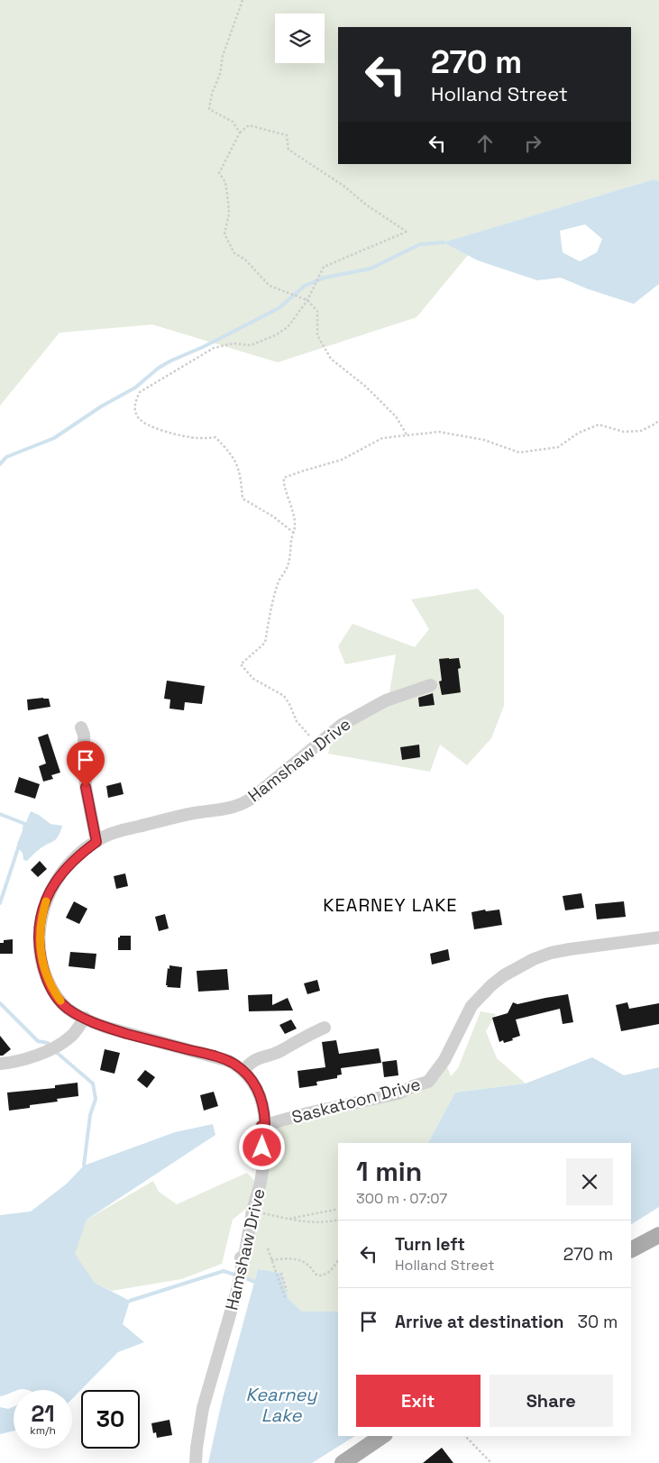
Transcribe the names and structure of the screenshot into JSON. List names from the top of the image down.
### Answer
{
  "streets": {
    "street": ["Hamshaw Drive", "Saskatoon Drive"]
  },
  "crossings": [
    ["Hamshaw Drive", "Saskatoon Drive"]
  ],
  "districts": ["KEARNEY LAKE"],
  "water": ["Kearney Lake"],
  "page": {
    "turn": ["270 m", "Holland Street"],
    "heading": ["1 min", "300 m · 07:07"],
    "list": [
      {
        "name": "Turn left",
        "note": "Holland Street",
        "value": "270 m"
      },
      {
        "name": "Arrive at destination",
        "value": "30 m"
      }
    ],
    "buttons": ["Exit", "Share"],
    "speed": "21 km/h",
    "limit": "30"
  }
}
